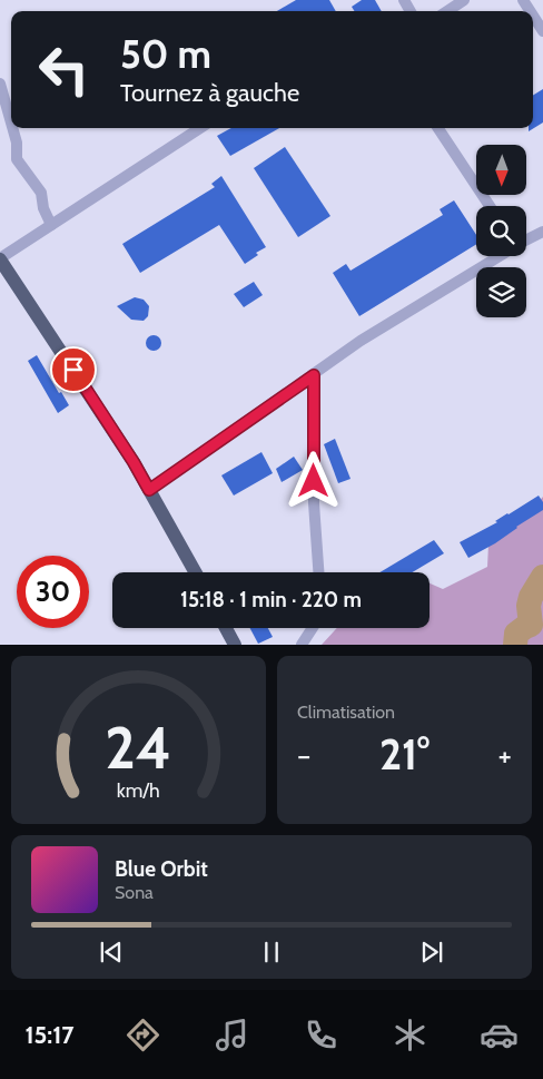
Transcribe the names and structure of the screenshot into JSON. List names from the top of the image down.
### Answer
{
  "north": "bottom",
  "page": {
    "turn": ["50 m", "Tournez à gauche"],
    "limit": "30",
    "trip": "15:18 · 1 min · 220 m",
    "tile": "Climatisation",
    "heat": ["−", "21°", "+"],
    "song": ["Blue Orbit", "Sona"],
    "tabs": "15:17",
    "gauge": ["24", "km/h"]
  }
}
